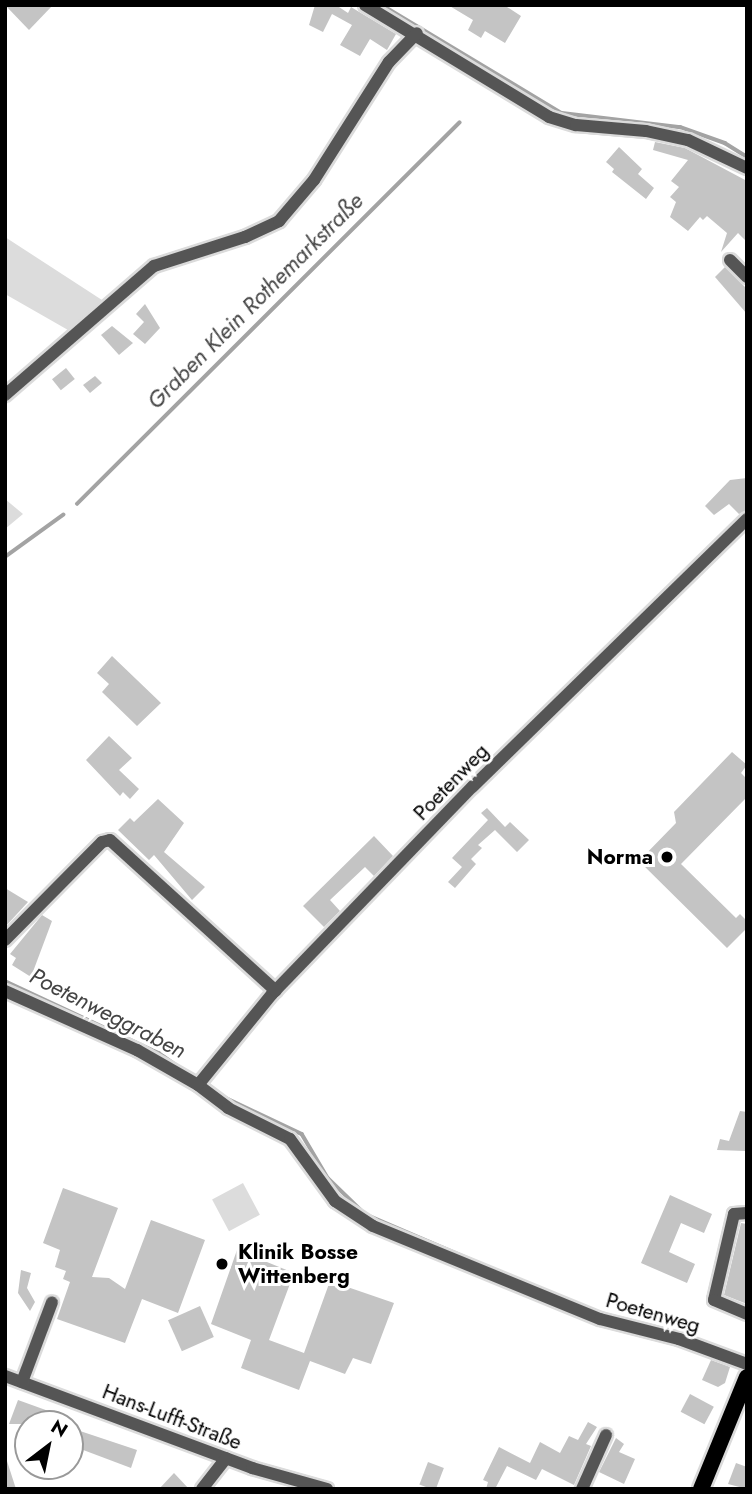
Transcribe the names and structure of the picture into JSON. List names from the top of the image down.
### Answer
{
  "streets": {
    "street": ["Poetenweg", "Hans-Lufft-Straße"]
  },
  "water": ["Graben Klein Rothemarkstraße", "Poetenweggraben"],
  "places": ["Norma", "Klinik Bosse Wittenberg"],
  "north": "top right"
}
